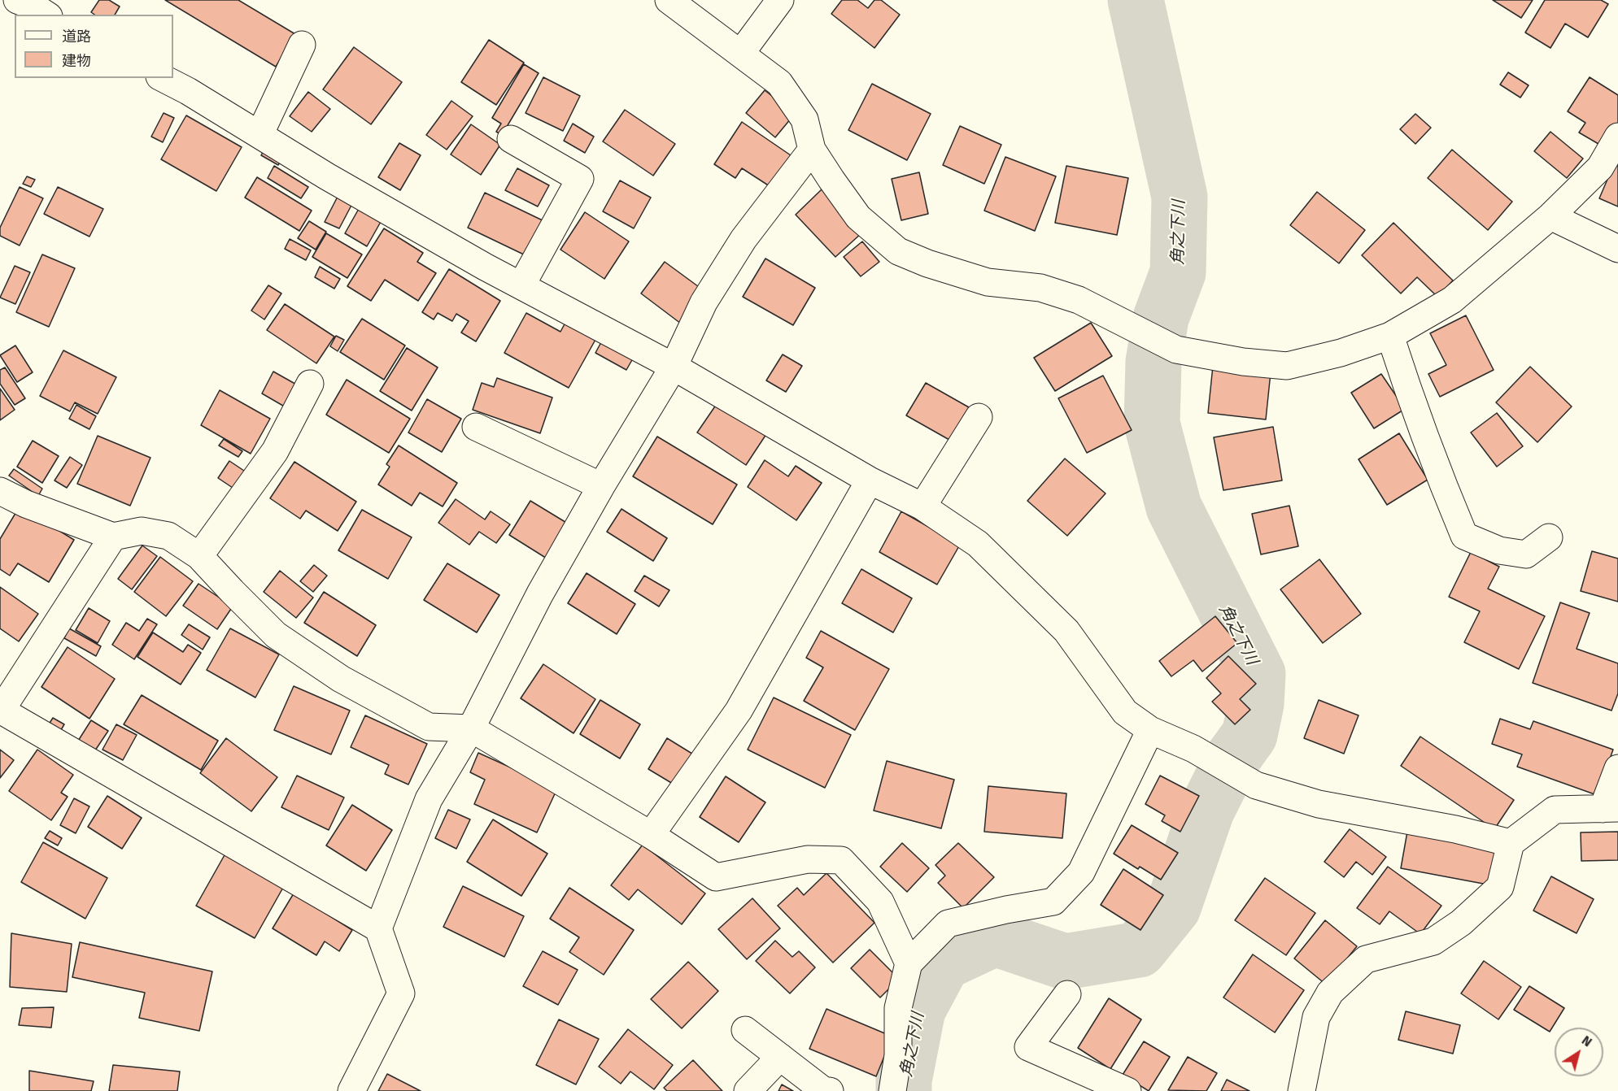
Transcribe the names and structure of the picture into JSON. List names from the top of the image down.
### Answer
{
  "water": ["角之下川"],
  "legend": ["道路", "建物"],
  "north": "top right"
}
